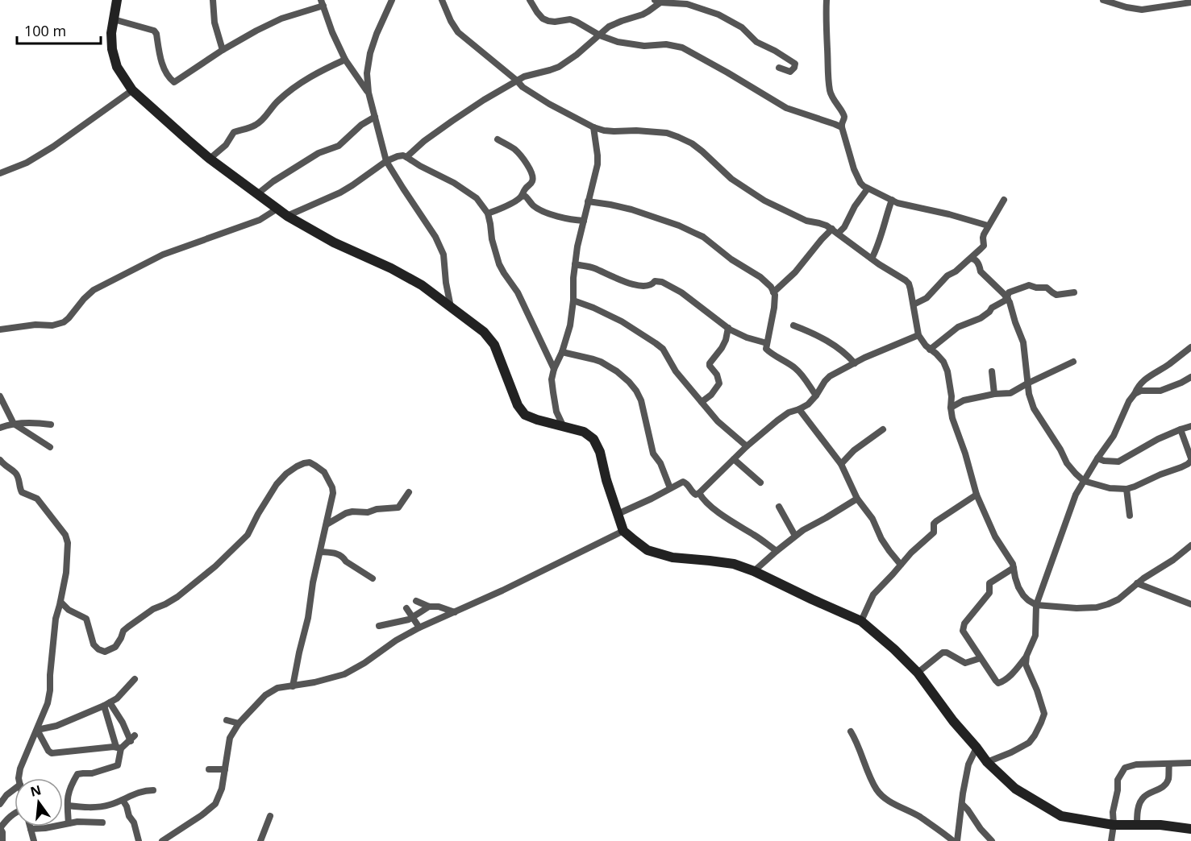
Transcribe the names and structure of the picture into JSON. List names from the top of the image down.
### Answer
{
  "scale_bar": "100 m",
  "north": "top"
}
